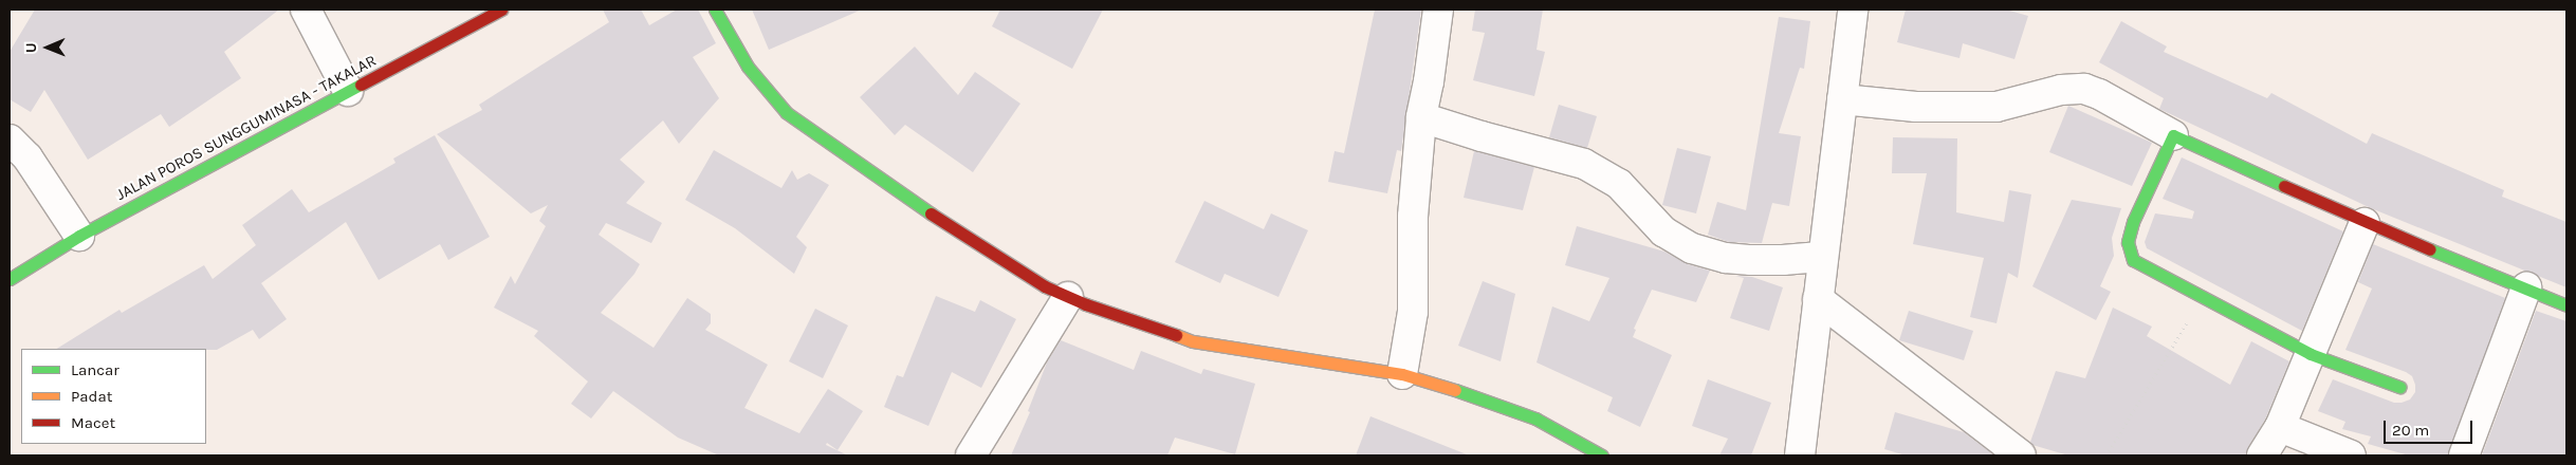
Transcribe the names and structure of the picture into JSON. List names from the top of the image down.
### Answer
{
  "streets": {
    "main road": ["JALAN POROS SUNGGUMINASA - TAKALAR"]
  },
  "legend": ["Lancar", "Padat", "Macet"],
  "scale_bar": "20 m",
  "north": "left"
}
